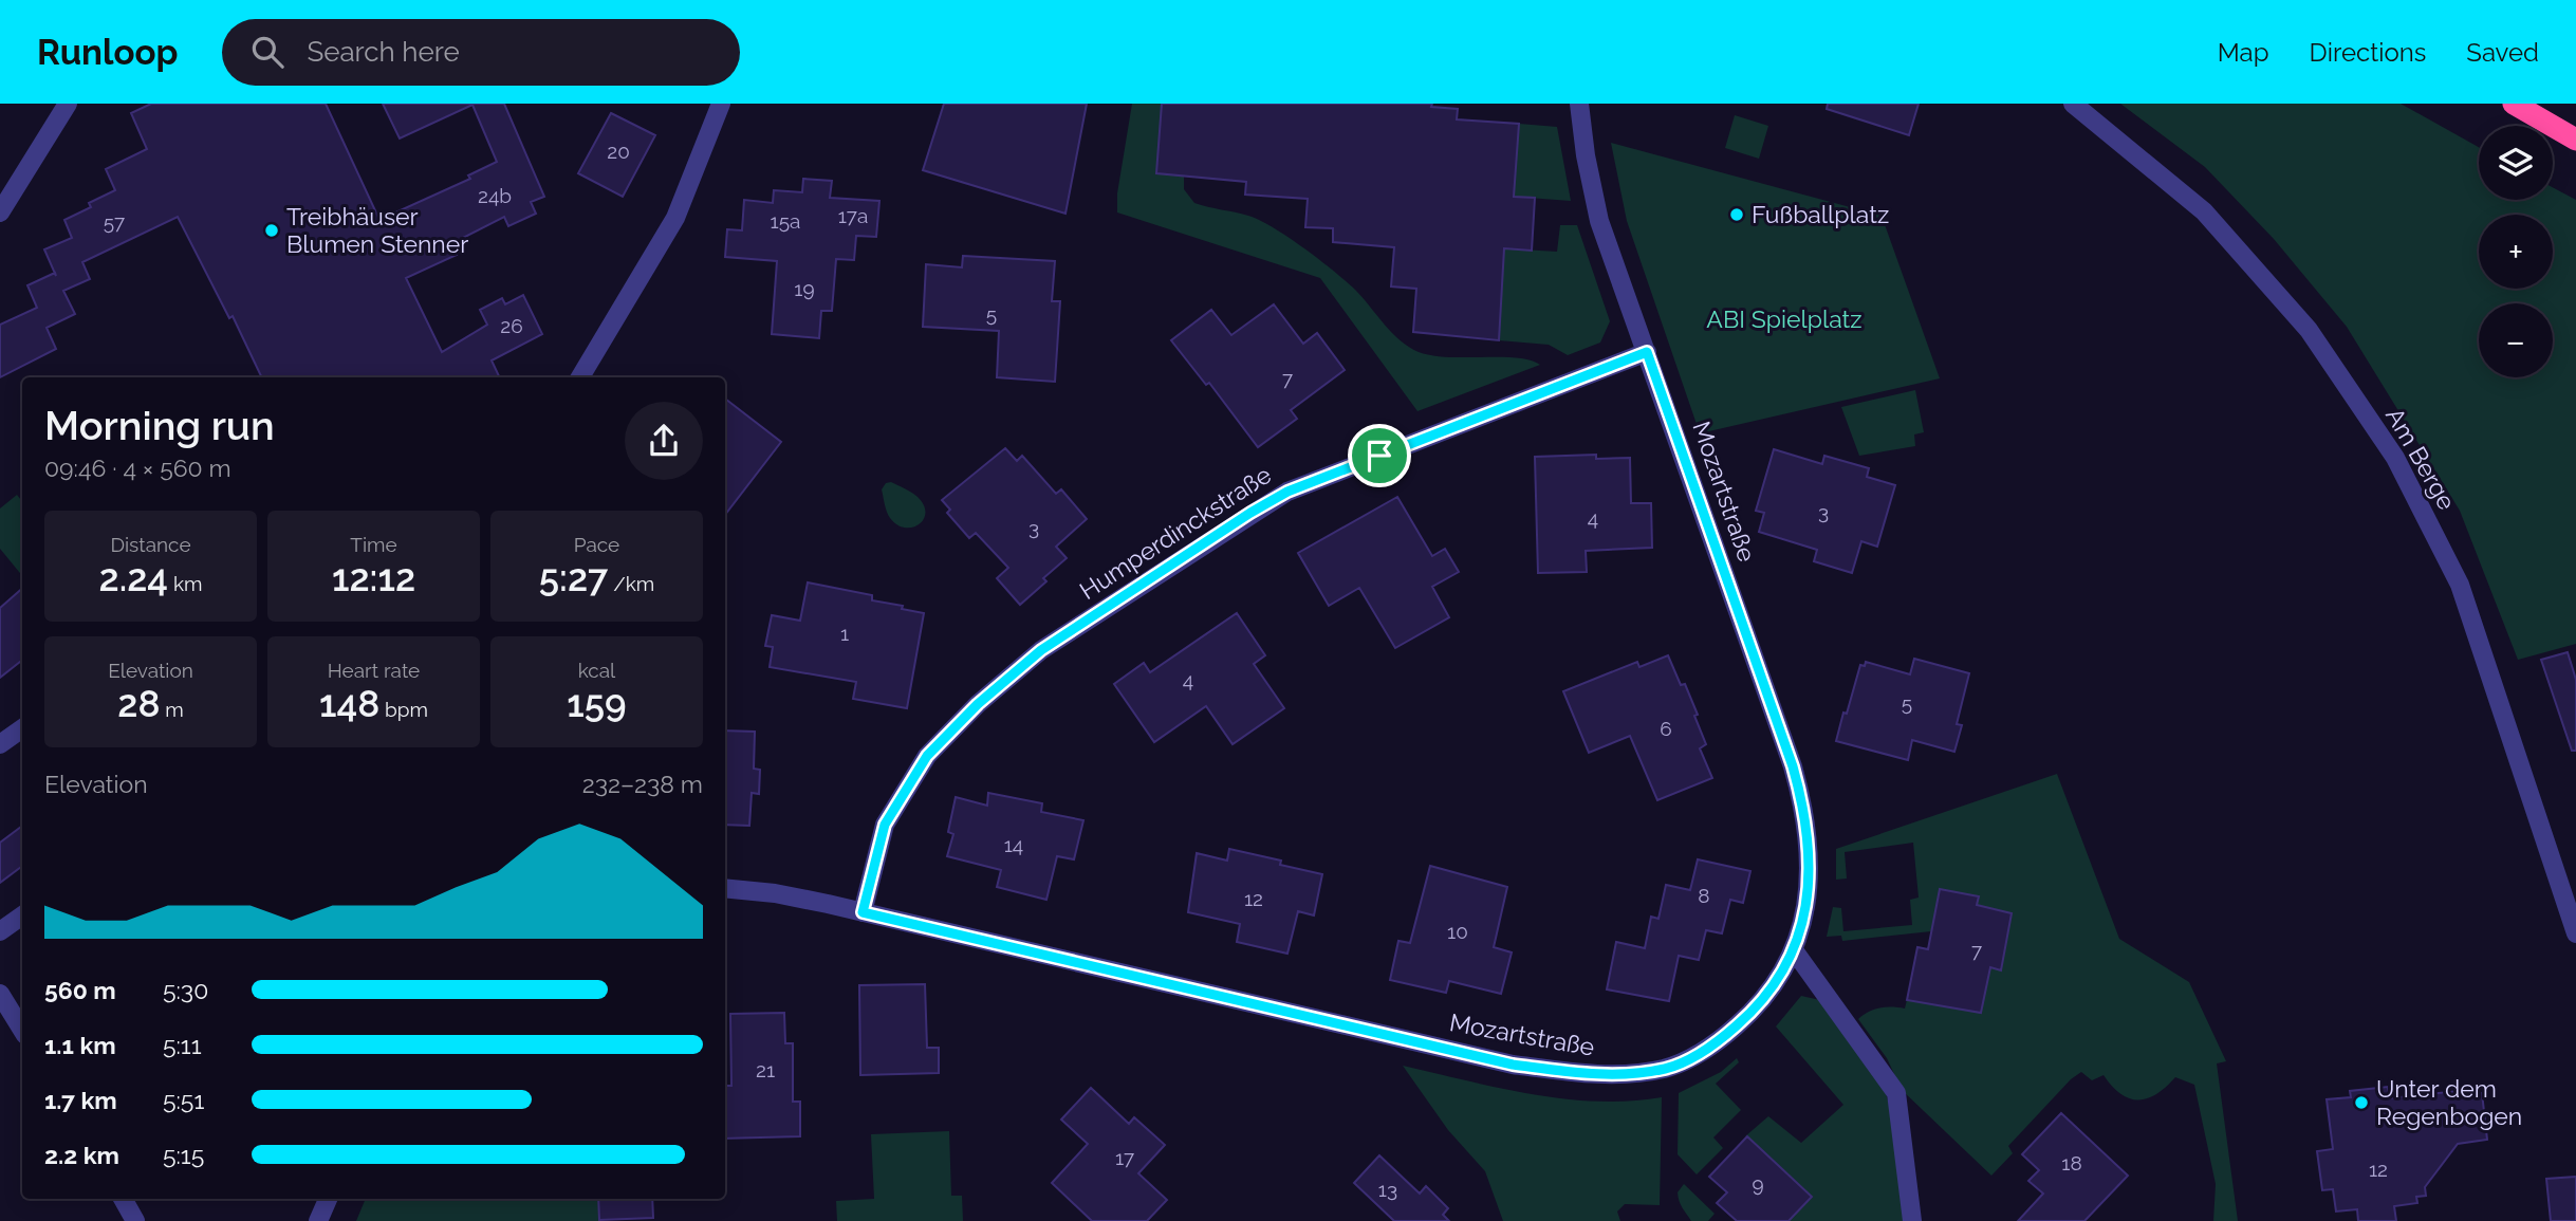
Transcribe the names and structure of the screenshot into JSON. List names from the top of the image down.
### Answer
{
  "streets": {
    "street": ["Am Berge", "Mozartstraße", "Humperdinckstraße"]
  },
  "crossings": [
    ["Mozartstraße", "Humperdinckstraße"]
  ],
  "parks": ["ABI Spielplatz"],
  "places": ["Fußballplatz", "Treibhäuser Blumen Stenner", "Unter dem Regenbogen"],
  "house_numbers": [
    "20",
    "24b",
    "17a",
    "15a",
    "57",
    "19",
    "5",
    "26",
    "7",
    "3",
    "4",
    "3",
    "1",
    "4",
    "5",
    "6",
    "14",
    "8",
    "12",
    "10",
    "7",
    "21",
    "17",
    "18",
    "12",
    "9",
    "13"
  ],
  "page": {
    "header": "Runloop",
    "search": "Search here",
    "nav": ["Map", "Directions", "Saved"],
    "map_buttons": ["+", "−"],
    "heading": ["Morning run", "09:46 · 4 × 560 m"],
    "stats": [
      ["Distance", "2.24 km"],
      ["Time", "12:12"],
      ["Pace", "5:27 /km"],
      ["Elevation", "28 m"],
      ["Heart rate", "148 bpm"],
      ["kcal", "159"]
    ],
    "chart": ["Elevation", "232–238 m"],
    "list": [
      {
        "name": "560 m",
        "note": "5:30"
      },
      {
        "name": "1.1 km",
        "note": "5:11"
      },
      {
        "name": "1.7 km",
        "note": "5:51"
      },
      {
        "name": "2.2 km",
        "note": "5:15"
      }
    ]
  }
}
